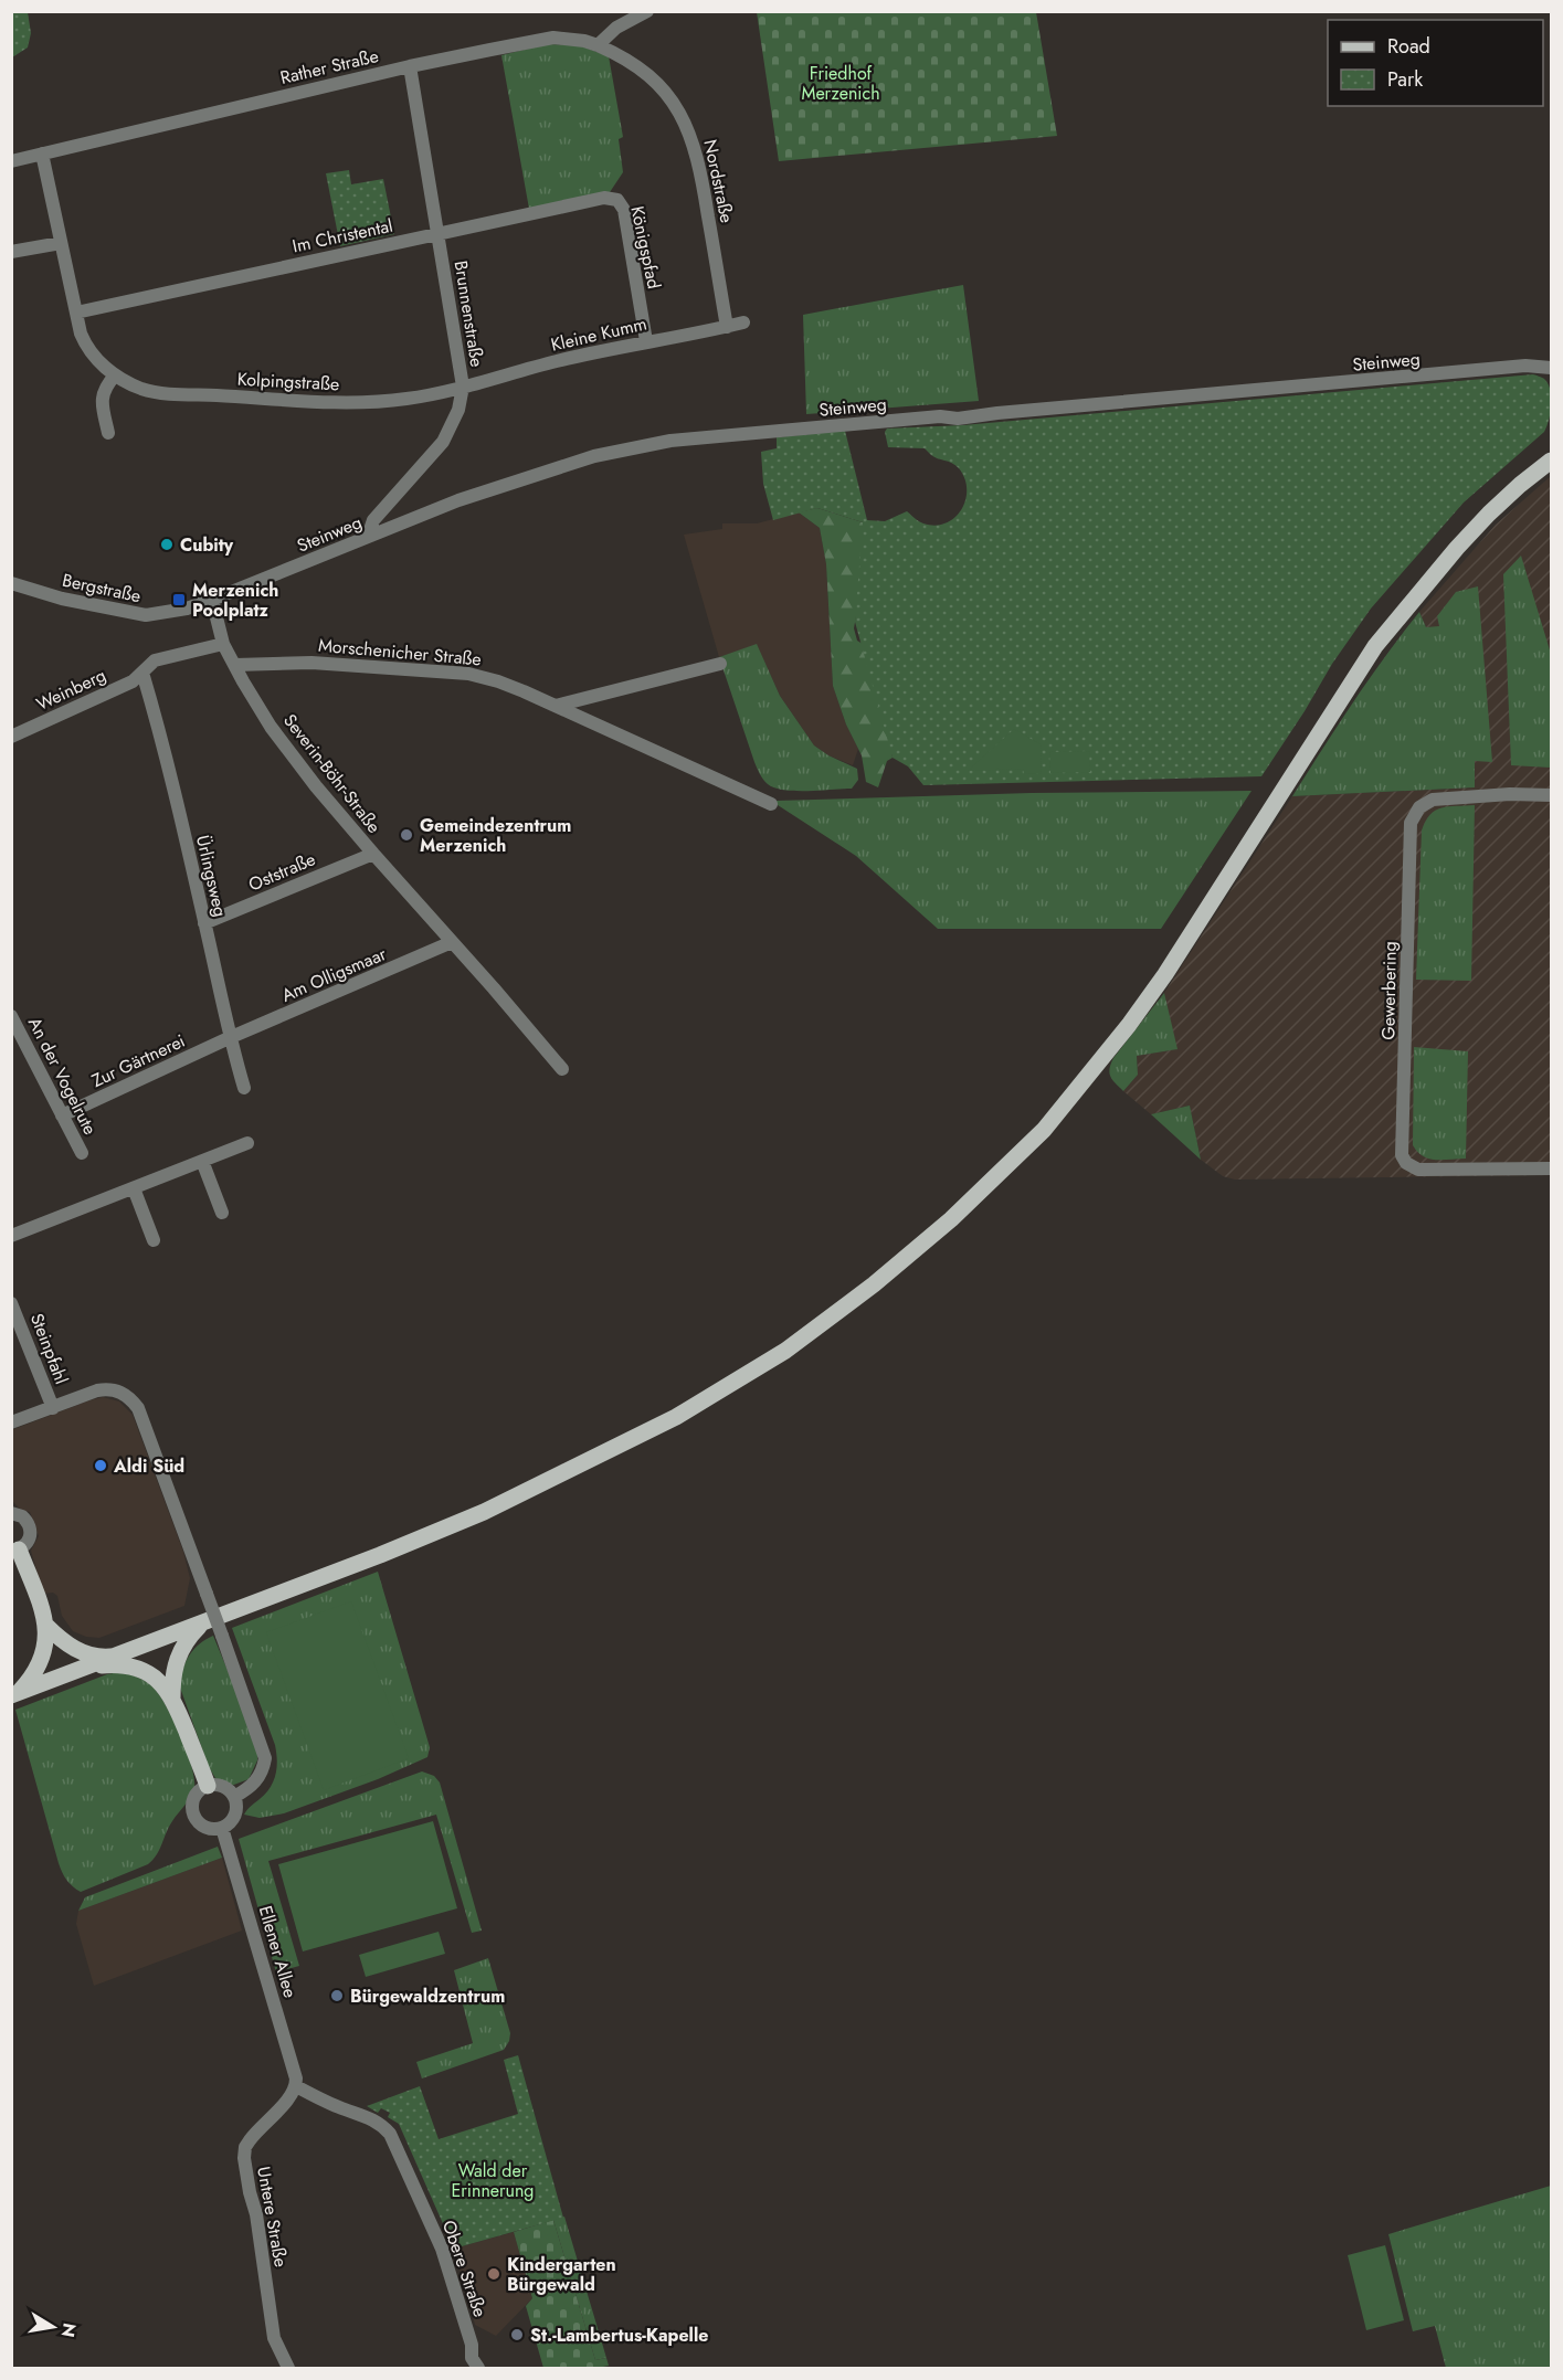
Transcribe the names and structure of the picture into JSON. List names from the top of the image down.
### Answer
{
  "streets": {
    "street": [
      "Rather Straße",
      "Nordstraße",
      "Im Christental",
      "Königspfad",
      "Brunnenstraße",
      "Kleine Kumm",
      "Steinweg",
      "Kolpingstraße",
      "Bergstraße",
      "Morschenicher Straße",
      "Weinberg",
      "Severin-Böhr-Straße",
      "Oststraße",
      "Ürlingsweg",
      "Am Olligsmaar",
      "Gewerbering",
      "Zur Gärtnerei",
      "An der Vogelrute",
      "Steinpfahl",
      "Ellener Allee",
      "Untere Straße",
      "Obere Straße"
    ]
  },
  "crossings": [
    ["Rather Straße", "Nordstraße"],
    ["Rather Straße", "Brunnenstraße"],
    ["Rather Straße", "Kolpingstraße"],
    ["Nordstraße", "Kleine Kumm"],
    ["Im Christental", "Königspfad"],
    ["Im Christental", "Brunnenstraße"],
    ["Im Christental", "Kolpingstraße"],
    ["Königspfad", "Kleine Kumm"],
    ["Brunnenstraße", "Kleine Kumm"],
    ["Brunnenstraße", "Steinweg"],
    ["Brunnenstraße", "Kolpingstraße"],
    ["Kleine Kumm", "Kolpingstraße"],
    ["Steinweg", "Bergstraße"],
    ["Steinweg", "Severin-Böhr-Straße"],
    ["Morschenicher Straße", "Severin-Böhr-Straße"],
    ["Weinberg", "Severin-Böhr-Straße"],
    ["Weinberg", "Ürlingsweg"],
    ["Severin-Böhr-Straße", "Oststraße"],
    ["Severin-Böhr-Straße", "Am Olligsmaar"],
    ["Oststraße", "Ürlingsweg"],
    ["Ürlingsweg", "Am Olligsmaar"],
    ["Ürlingsweg", "Zur Gärtnerei"],
    ["Am Olligsmaar", "Zur Gärtnerei"],
    ["Zur Gärtnerei", "An der Vogelrute"],
    ["Ellener Allee", "Untere Straße"],
    ["Ellener Allee", "Obere Straße"],
    ["Untere Straße", "Obere Straße"]
  ],
  "parks": ["Friedhof Merzenich", "Wald der Erinnerung"],
  "places": {
    "other": [
      "Cubity",
      "Gemeindezentrum Merzenich",
      "Aldi Süd",
      "Bürgewaldzentrum",
      "Kindergarten Bürgewald",
      "St.-Lambertus-Kapelle"
    ],
    "transit": ["Merzenich Poolplatz"]
  },
  "legend": ["Road", "Park"],
  "north": "right"
}
